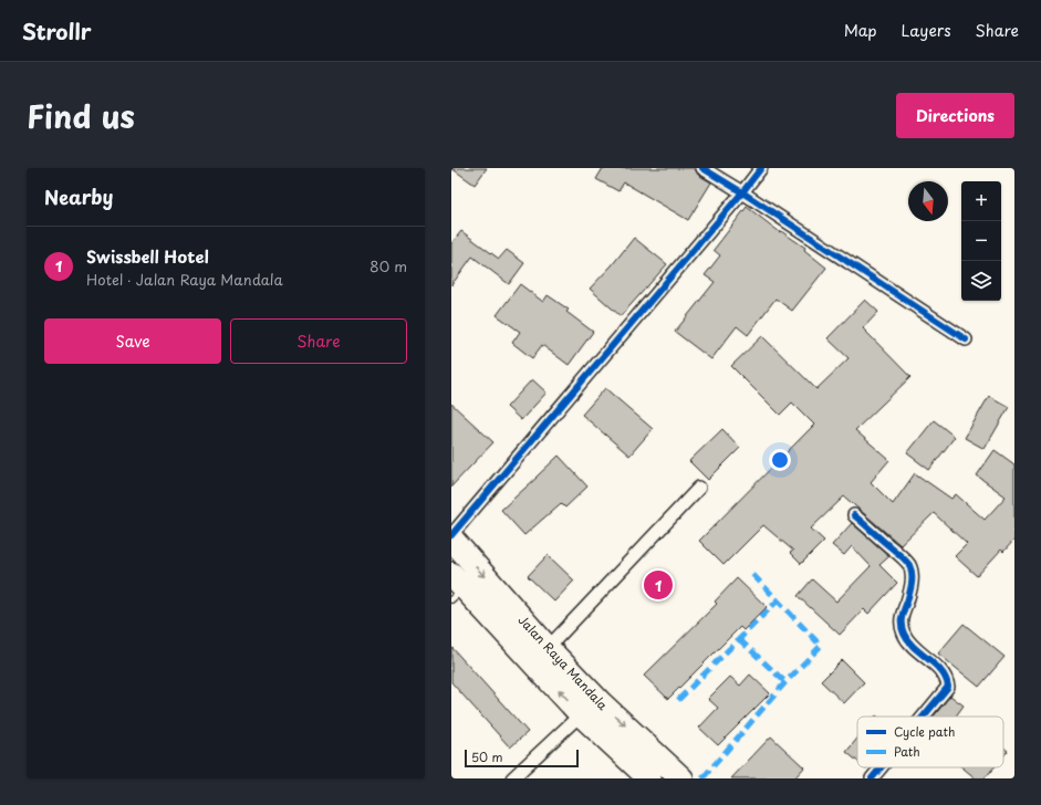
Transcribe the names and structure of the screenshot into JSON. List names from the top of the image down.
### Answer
{
  "streets": {
    "highway": ["Jalan Raya Mandala"]
  },
  "legend": ["Cycle path", "Path"],
  "scale_bar": "50 m",
  "north": "bottom",
  "page": {
    "header": "Strollr",
    "nav": ["Map", "Layers", "Share"],
    "title": "Find us",
    "buttons": [
      "Directions",
      ["Save", "Share"]
    ],
    "heading": "Nearby",
    "map_buttons": ["+", "−"],
    "list": [
      {
        "mark": "1",
        "name": "Swissbell Hotel",
        "note": "Hotel · Jalan Raya Mandala",
        "value": "80 m"
      }
    ],
    "pins": "1",
    "scale": "50 m"
  }
}
